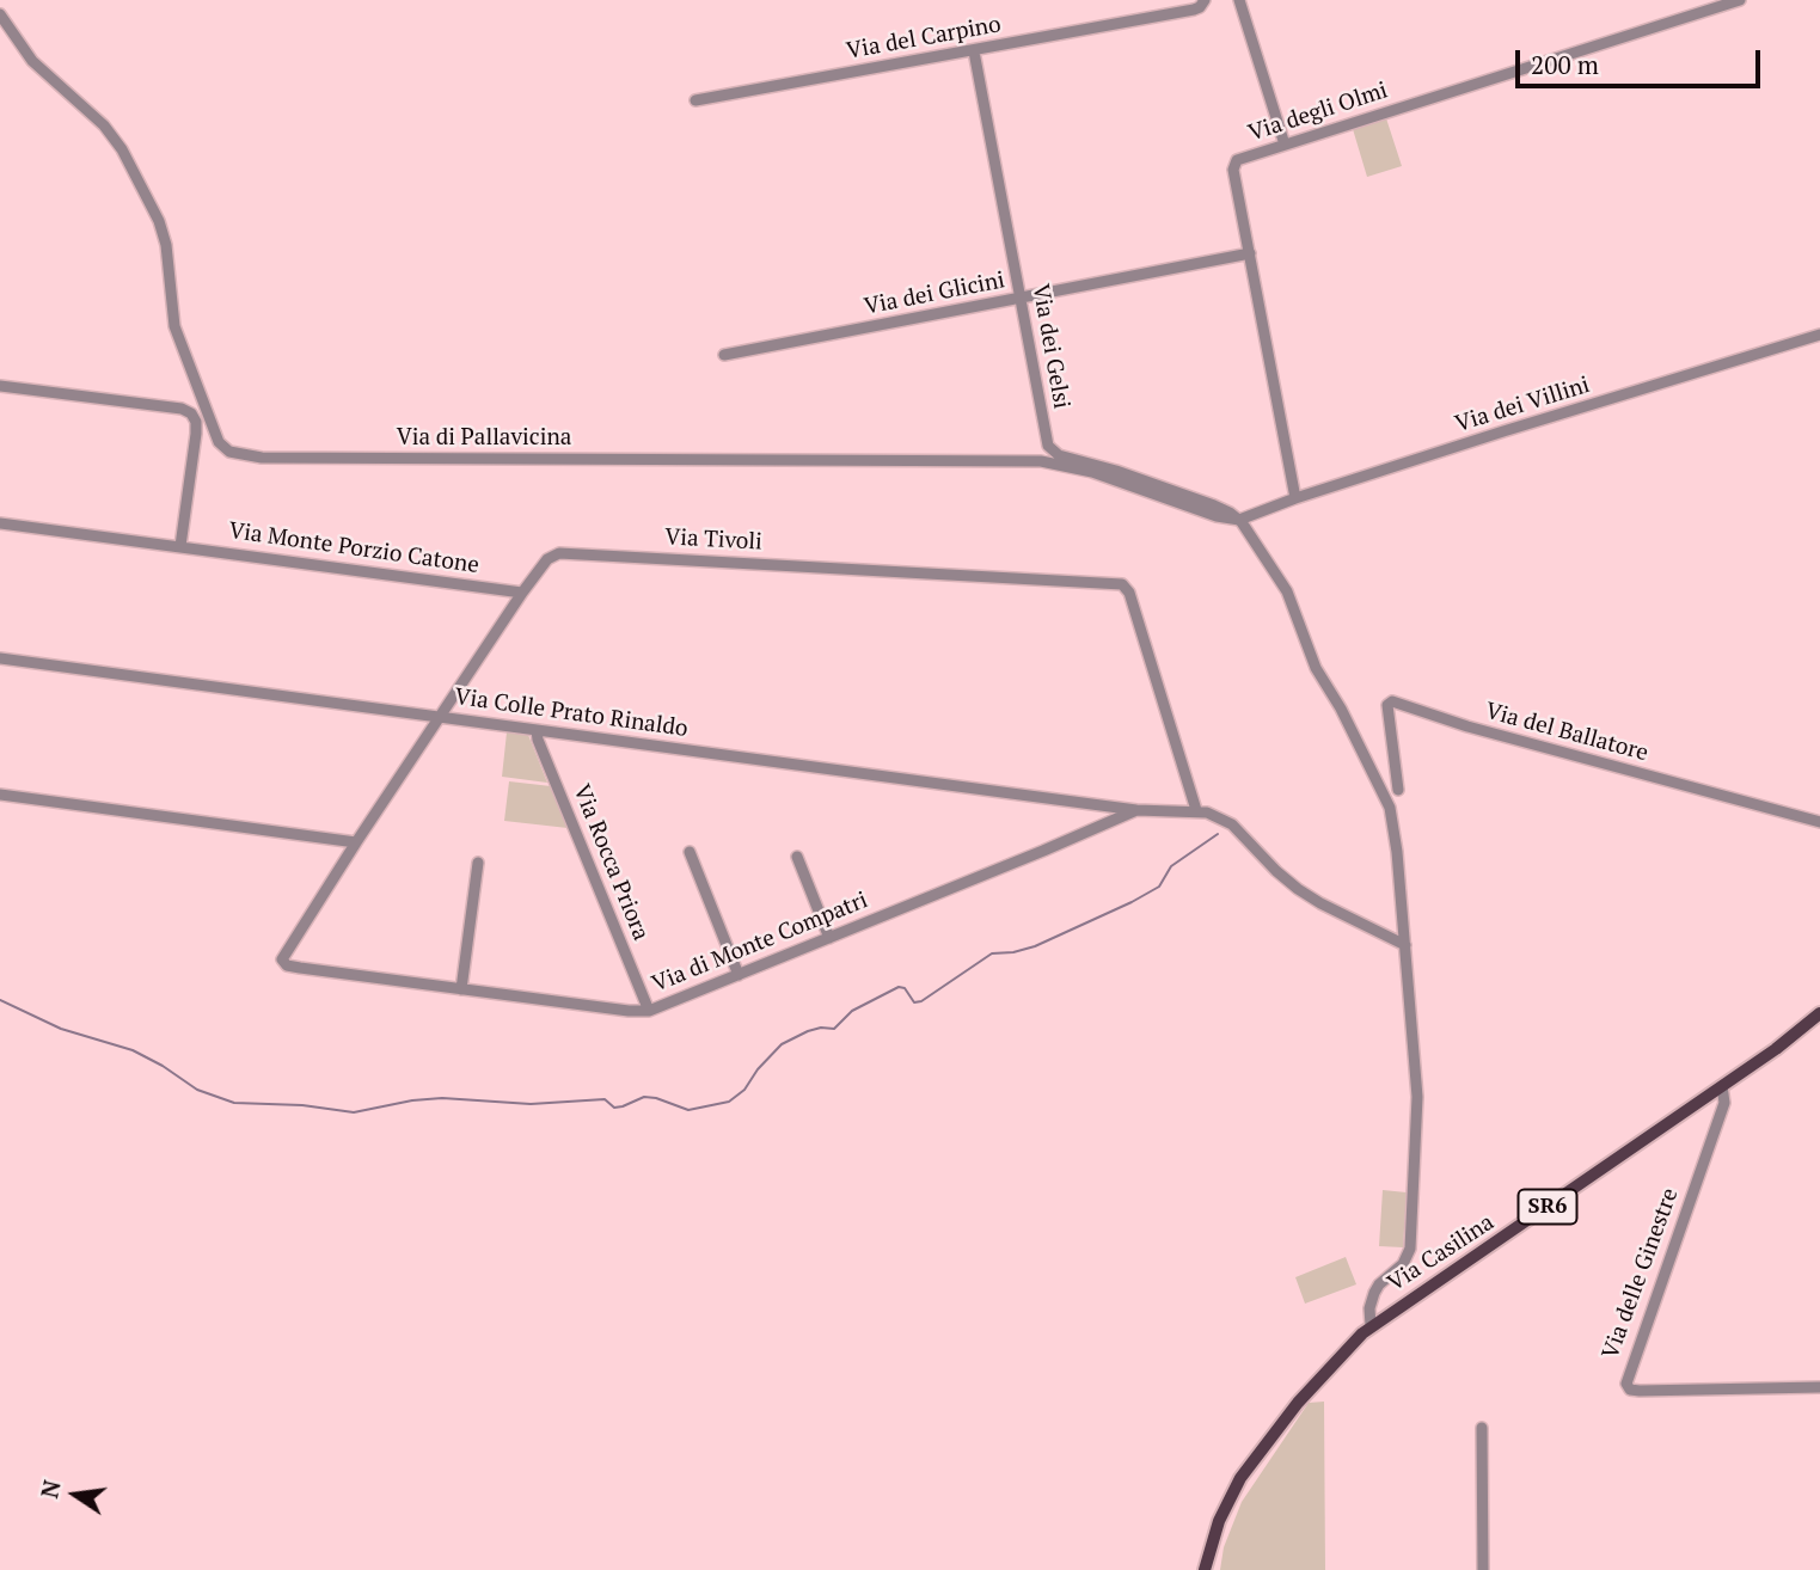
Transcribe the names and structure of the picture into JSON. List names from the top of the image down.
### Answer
{
  "streets": {
    "main road": ["SR6", "Via Casilina"],
    "street": [
      "Via del Carpino",
      "Via degli Olmi",
      "Via dei Glicini",
      "Via dei Gelsi",
      "Via dei Villini",
      "Via di Pallavicina",
      "Via Tivoli",
      "Via Monte Porzio Catone",
      "Via Colle Prato Rinaldo",
      "Via del Ballatore",
      "Via Rocca Priora",
      "Via di Monte Compatri",
      "Via delle Ginestre"
    ]
  },
  "crossings": [
    ["Via del Carpino", "Via dei Gelsi"],
    ["Via degli Olmi", "Via dei Glicini"],
    ["Via degli Olmi", "Via dei Villini"],
    ["Via dei Glicini", "Via dei Gelsi"],
    ["Via dei Gelsi", "Via dei Villini"],
    ["Via dei Gelsi", "Via di Pallavicina"],
    ["Via dei Villini", "Via di Pallavicina"],
    ["Via Tivoli", "Via Monte Porzio Catone"],
    ["Via Tivoli", "Via Colle Prato Rinaldo"],
    ["Via Tivoli", "Via di Monte Compatri"],
    ["Via Colle Prato Rinaldo", "Via Rocca Priora"],
    ["Via Colle Prato Rinaldo", "Via di Monte Compatri"],
    ["Via Rocca Priora", "Via di Monte Compatri"],
    ["Via Casilina", "Via delle Ginestre"]
  ],
  "scale_bar": "200 m",
  "north": "left"
}
